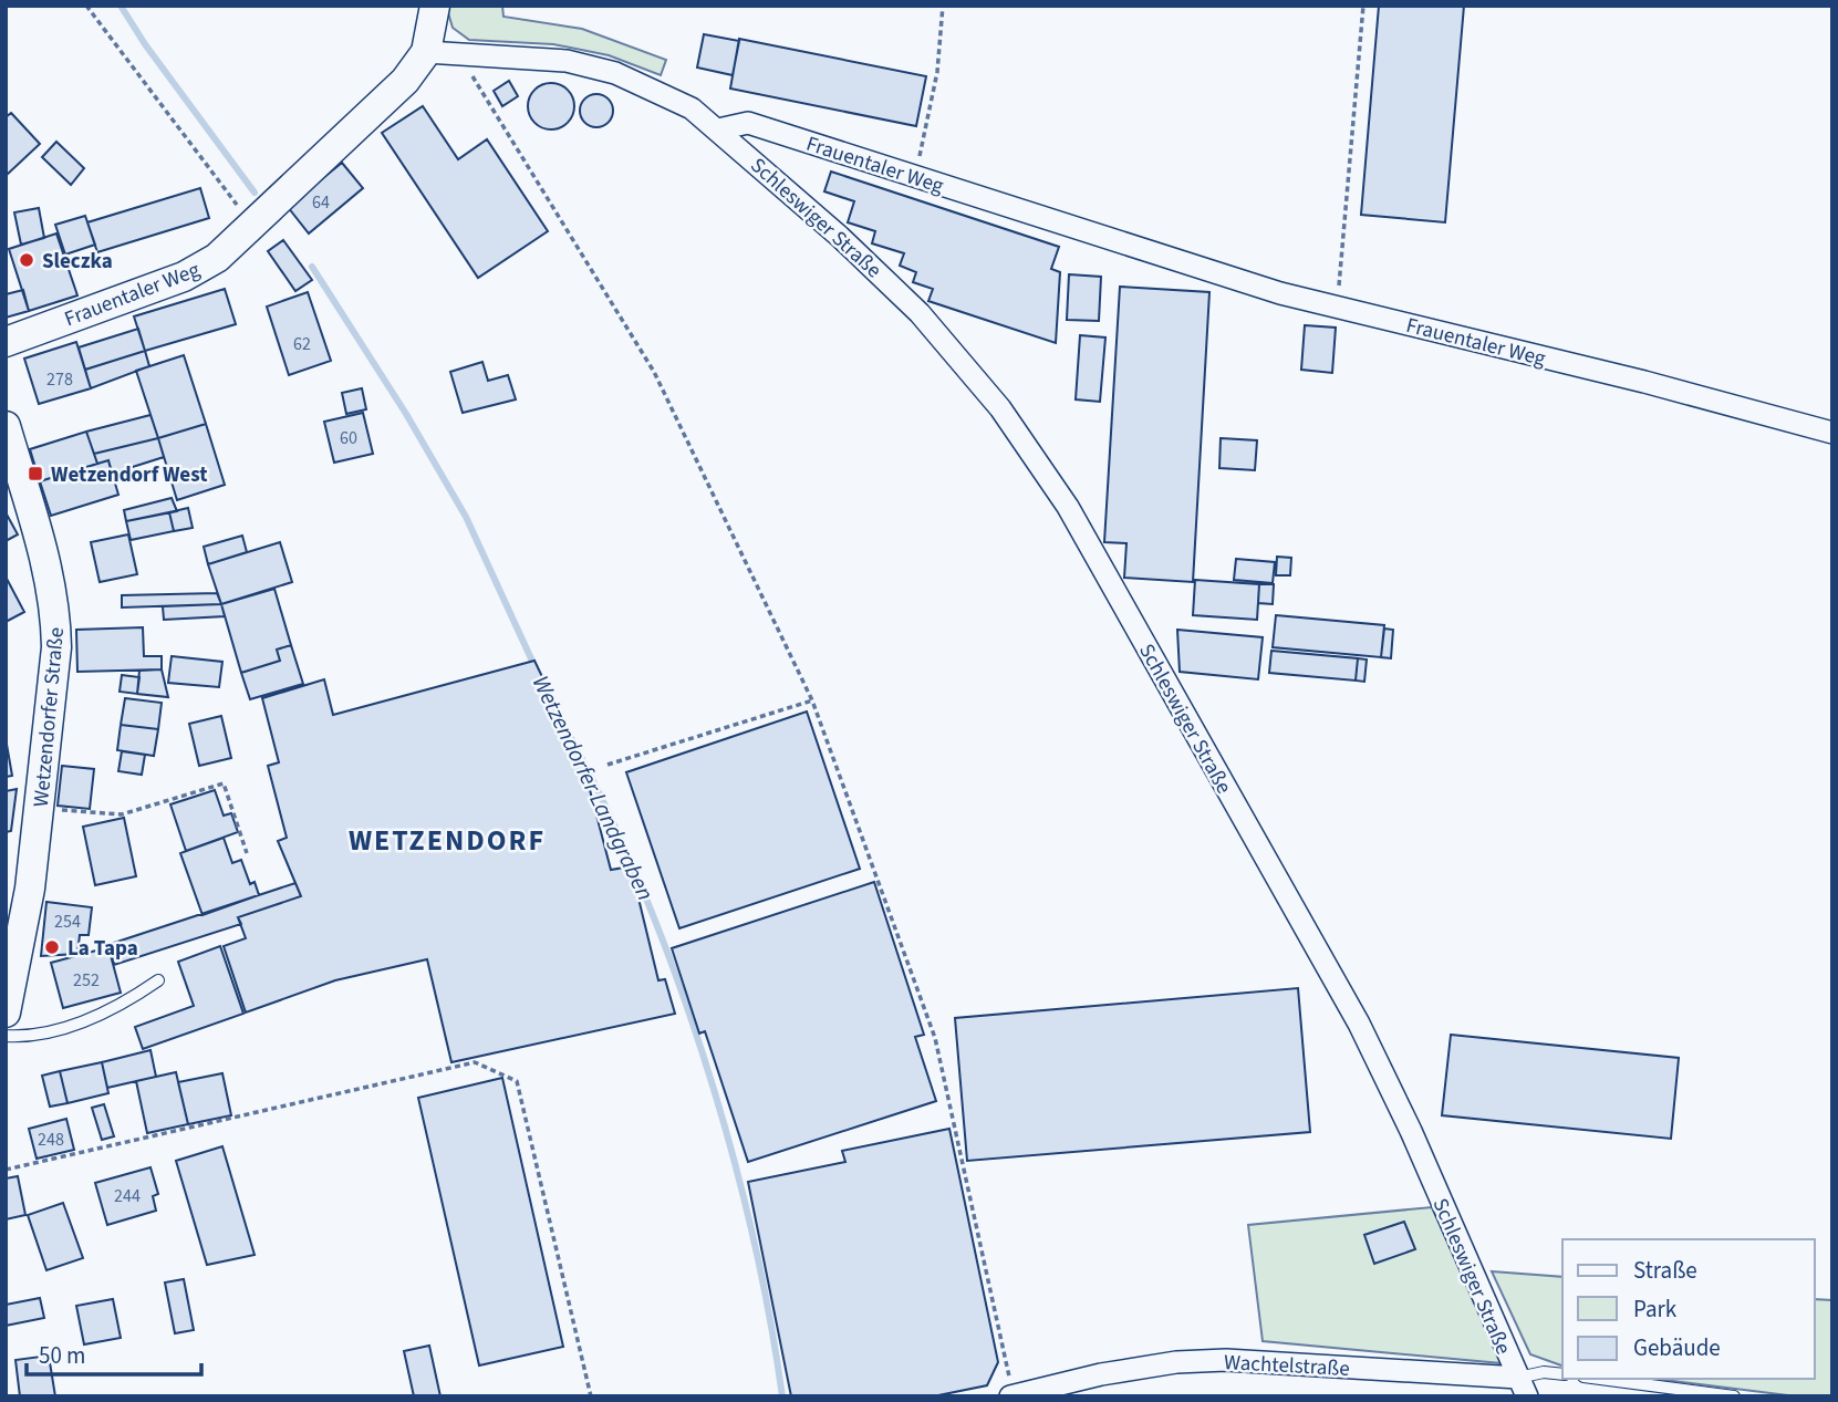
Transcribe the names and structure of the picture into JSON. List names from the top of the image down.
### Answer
{
  "streets": {
    "street": [
      "Frauentaler Weg",
      "Schleswiger Straße",
      "Wetzendorfer Straße",
      "Wachtelstraße"
    ]
  },
  "crossings": [
    ["Frauentaler Weg", "Schleswiger Straße"],
    ["Schleswiger Straße", "Wachtelstraße"]
  ],
  "districts": ["WETZENDORF"],
  "water": ["Wetzendorfer Landgraben"],
  "places": {
    "other": ["Sleczka", "La Tapa"],
    "transit": ["Wetzendorf West"]
  },
  "house_numbers": [
    "64",
    "62",
    "278",
    "60",
    "254",
    "252",
    "248",
    "244"
  ],
  "legend": ["Straße", "Park", "Gebäude"],
  "scale_bar": "50 m"
}
